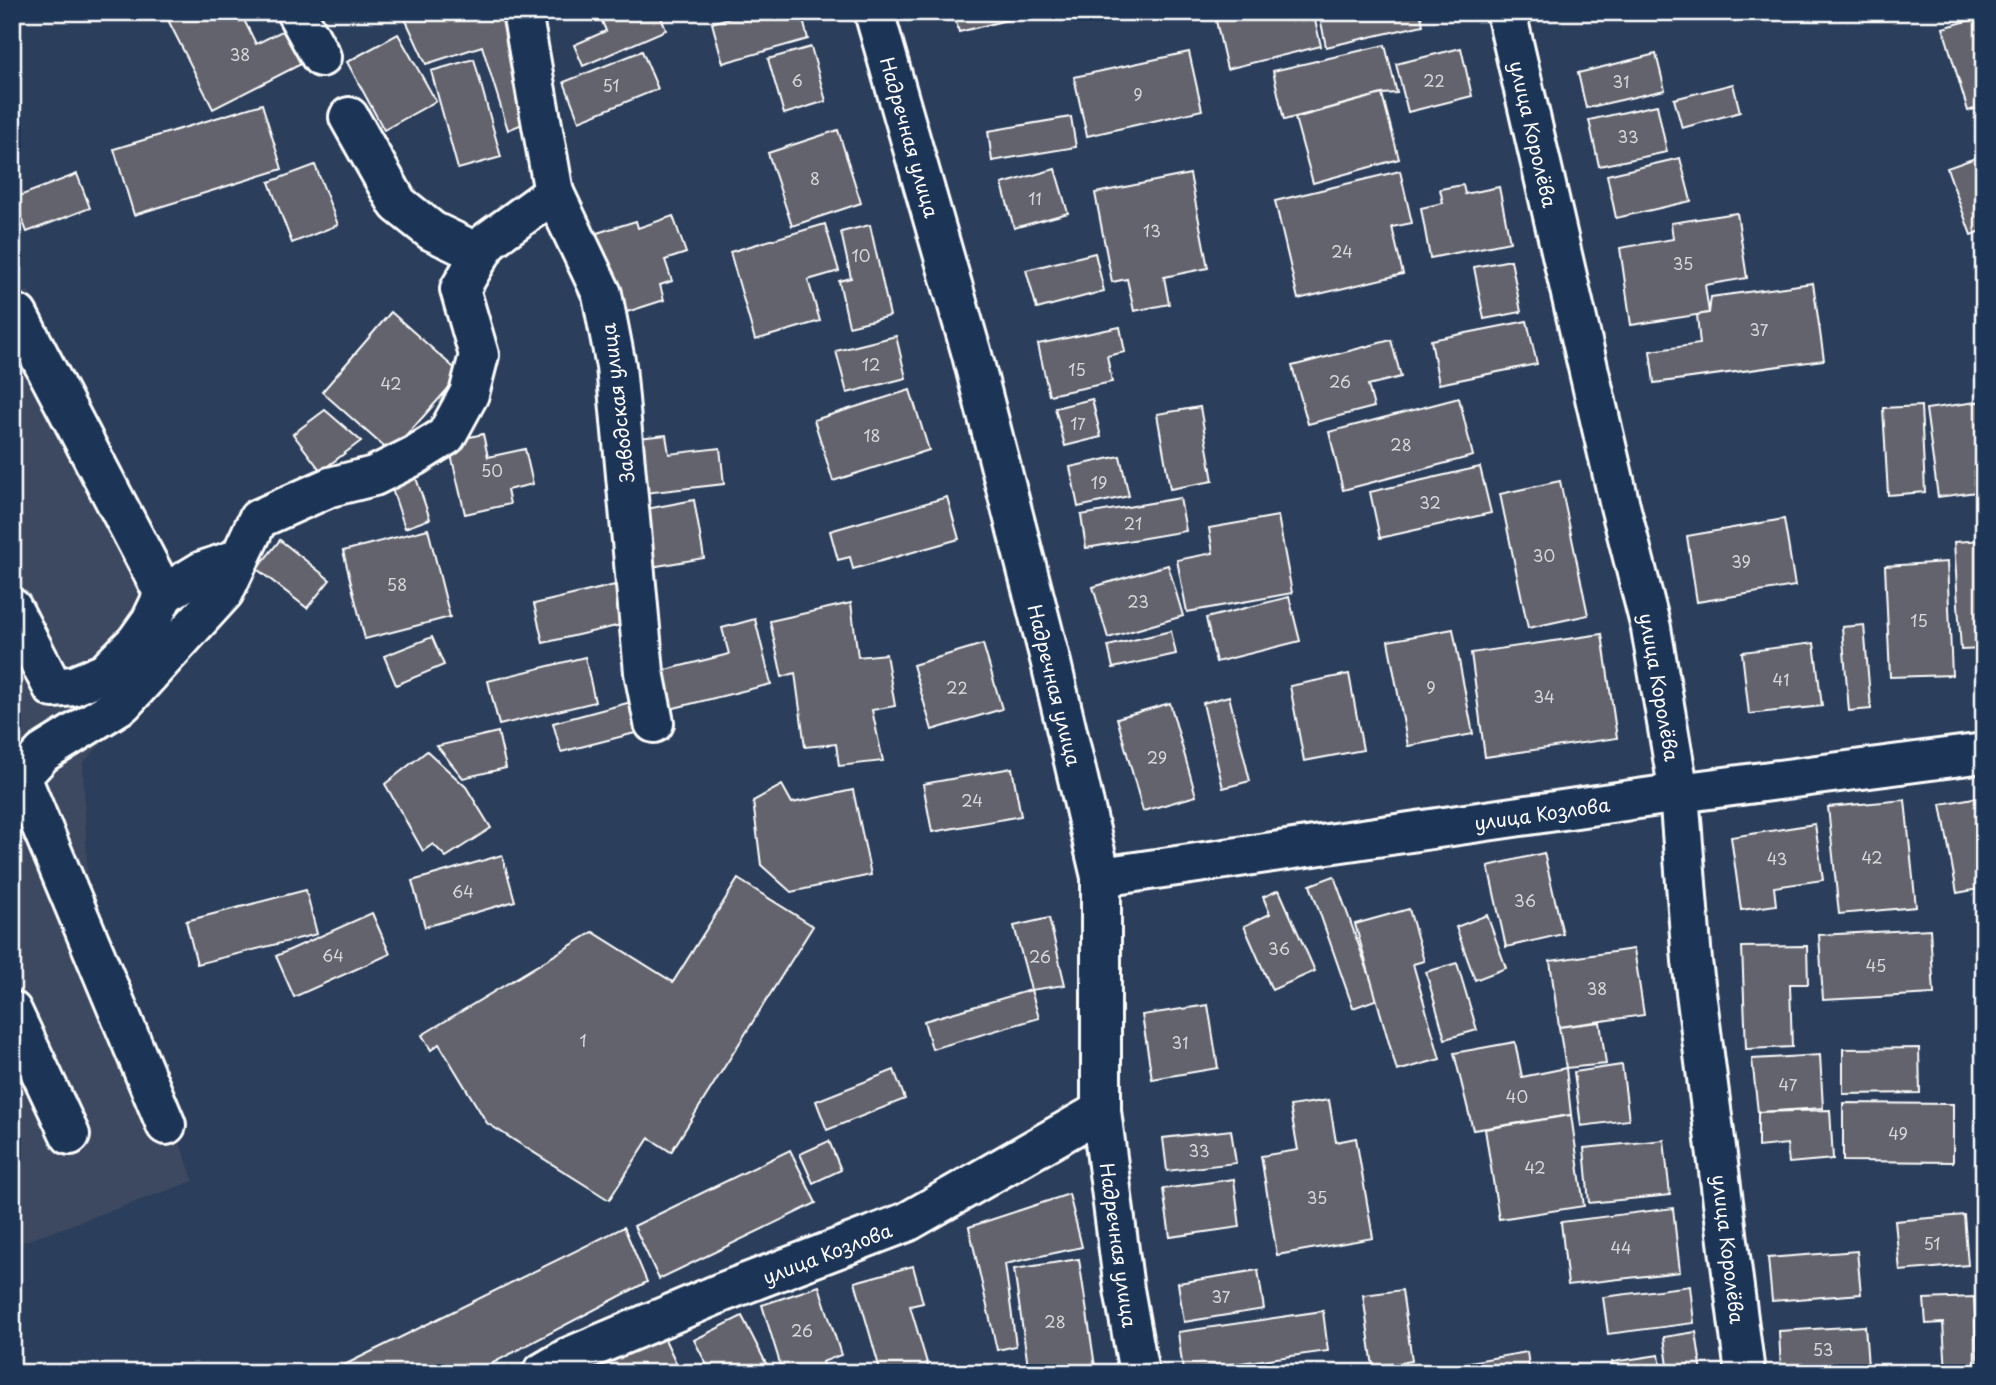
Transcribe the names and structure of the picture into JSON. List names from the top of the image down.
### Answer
{
  "streets": {
    "street": [
      "улица Королёва",
      "Надречная улица",
      "Заводская улица",
      "улица Козлова"
    ]
  },
  "crossings": [
    ["улица Королёва", "улица Козлова"],
    ["Надречная улица", "улица Козлова"]
  ],
  "house_numbers": [
    "38",
    "6",
    "22",
    "31",
    "51",
    "9",
    "33",
    "8",
    "11",
    "13",
    "24",
    "10",
    "35",
    "37",
    "12",
    "15",
    "26",
    "42",
    "17",
    "18",
    "28",
    "50",
    "19",
    "32",
    "21",
    "30",
    "39",
    "58",
    "23",
    "15",
    "41",
    "22",
    "9",
    "34",
    "29",
    "24",
    "42",
    "43",
    "64",
    "36",
    "36",
    "64",
    "26",
    "45",
    "38",
    "1",
    "31",
    "47",
    "40",
    "49",
    "33",
    "42",
    "35",
    "51",
    "44",
    "37",
    "28",
    "26",
    "53"
  ]
}
